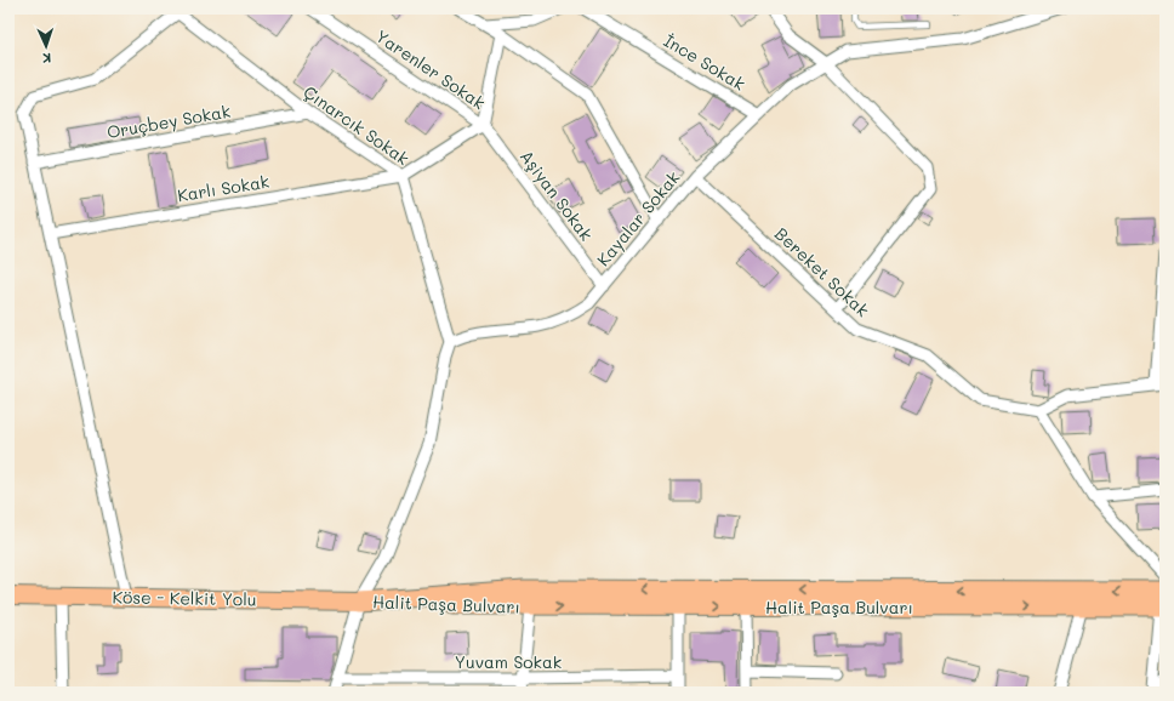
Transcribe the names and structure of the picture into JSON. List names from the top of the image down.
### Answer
{
  "streets": {
    "highway": ["Halit Paşa Bulvarı"],
    "main road": ["Köse - Kelkit Yolu"],
    "street": [
      "İnce Sokak",
      "Yarenler Sokak",
      "Oruçbey Sokak",
      "Çınarcık Sokak",
      "Karlı Sokak",
      "Aşiyan Sokak",
      "Kayalar Sokak",
      "Bereket Sokak",
      "Yuvam Sokak"
    ]
  },
  "crossings": [
    ["İnce Sokak", "Kayalar Sokak"],
    ["Yarenler Sokak", "Aşiyan Sokak"],
    ["Oruçbey Sokak", "Çınarcık Sokak"],
    ["Çınarcık Sokak", "Karlı Sokak"],
    ["Çınarcık Sokak", "Kayalar Sokak"],
    ["Aşiyan Sokak", "Kayalar Sokak"],
    ["Kayalar Sokak", "Bereket Sokak"],
    ["Köse - Kelkit Yolu", "Halit Paşa Bulvarı"]
  ],
  "north": "bottom"
}
